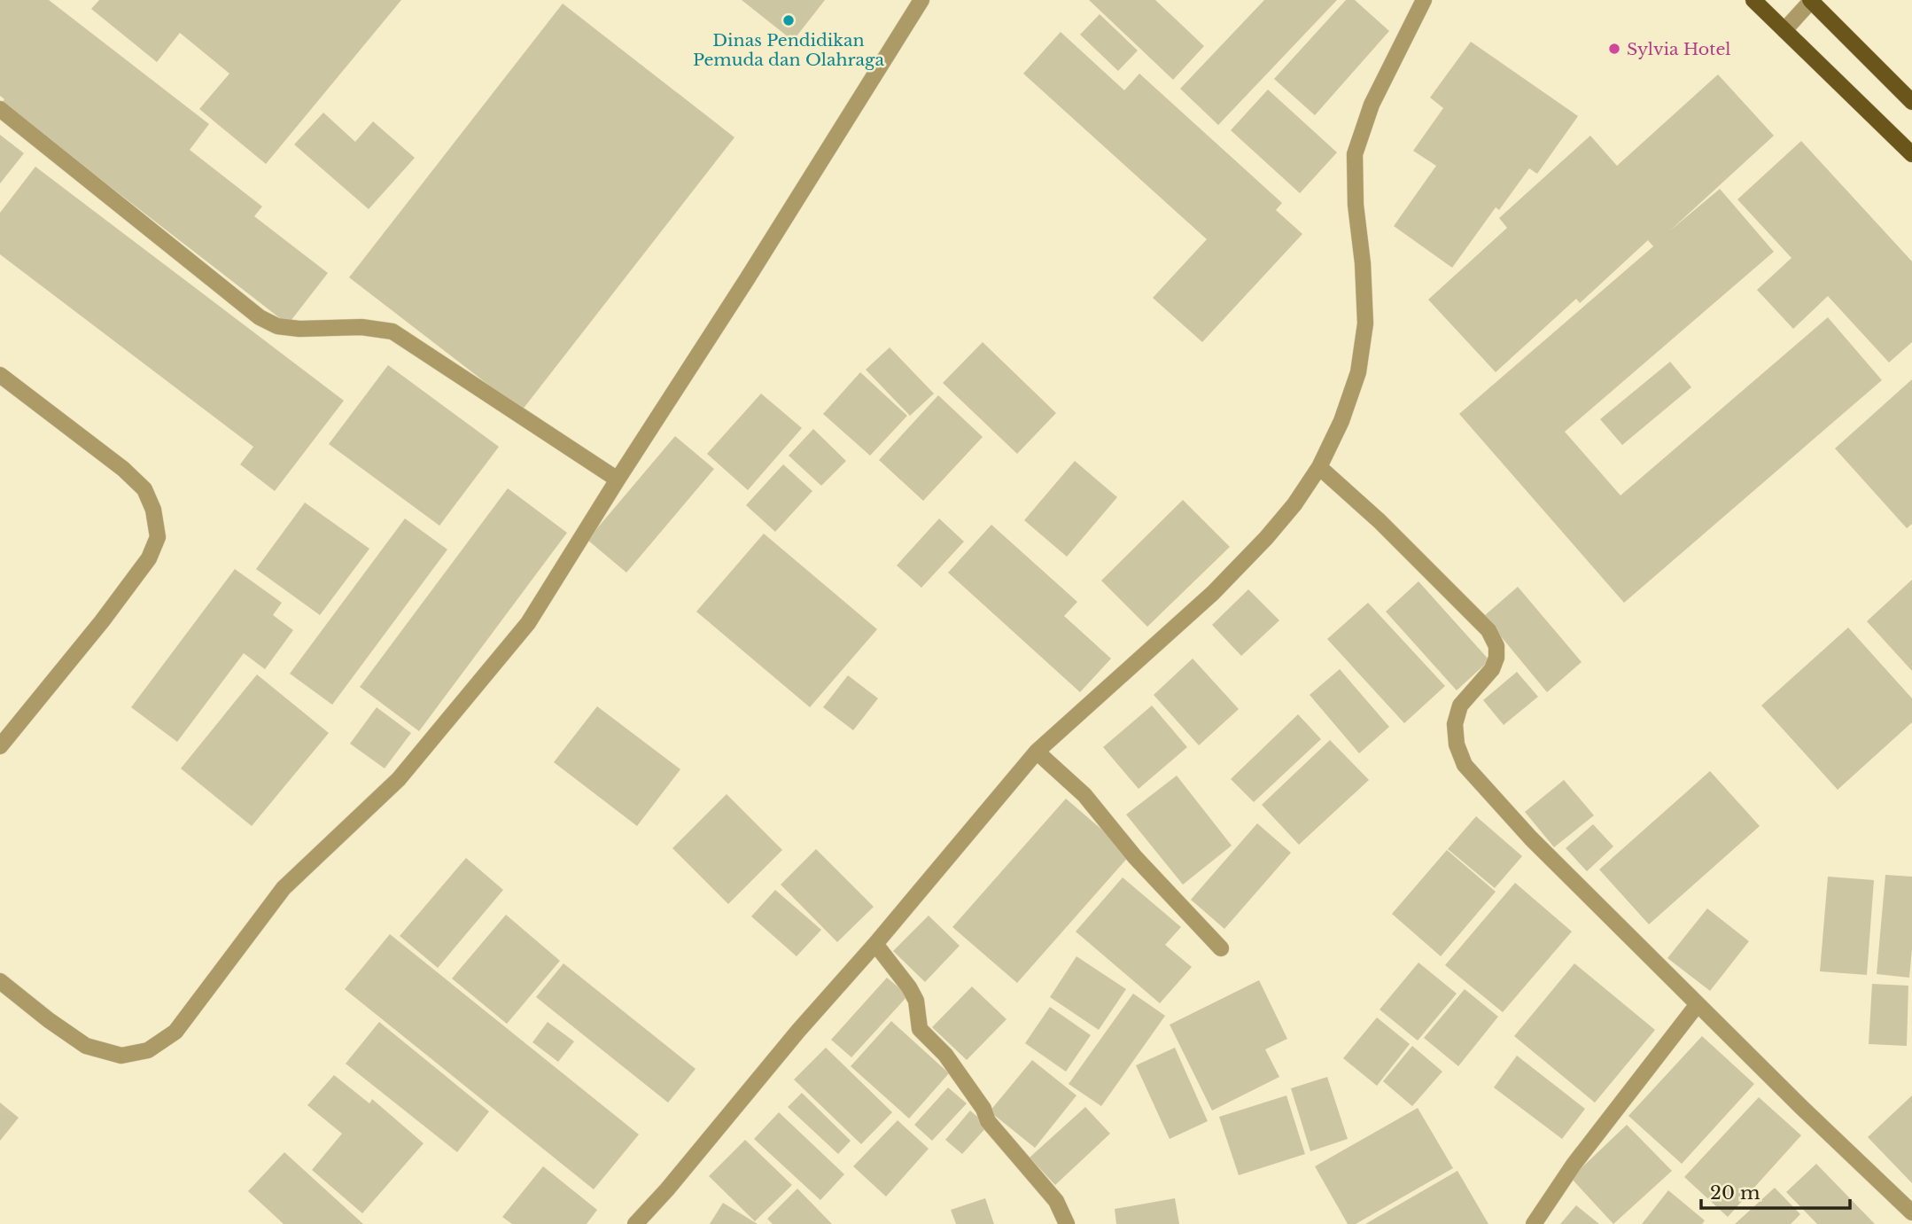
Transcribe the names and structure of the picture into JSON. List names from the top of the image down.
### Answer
{
  "places": ["Dinas Pendidikan Pemuda dan Olahraga", "Sylvia Hotel"],
  "scale_bar": "20 m"
}
